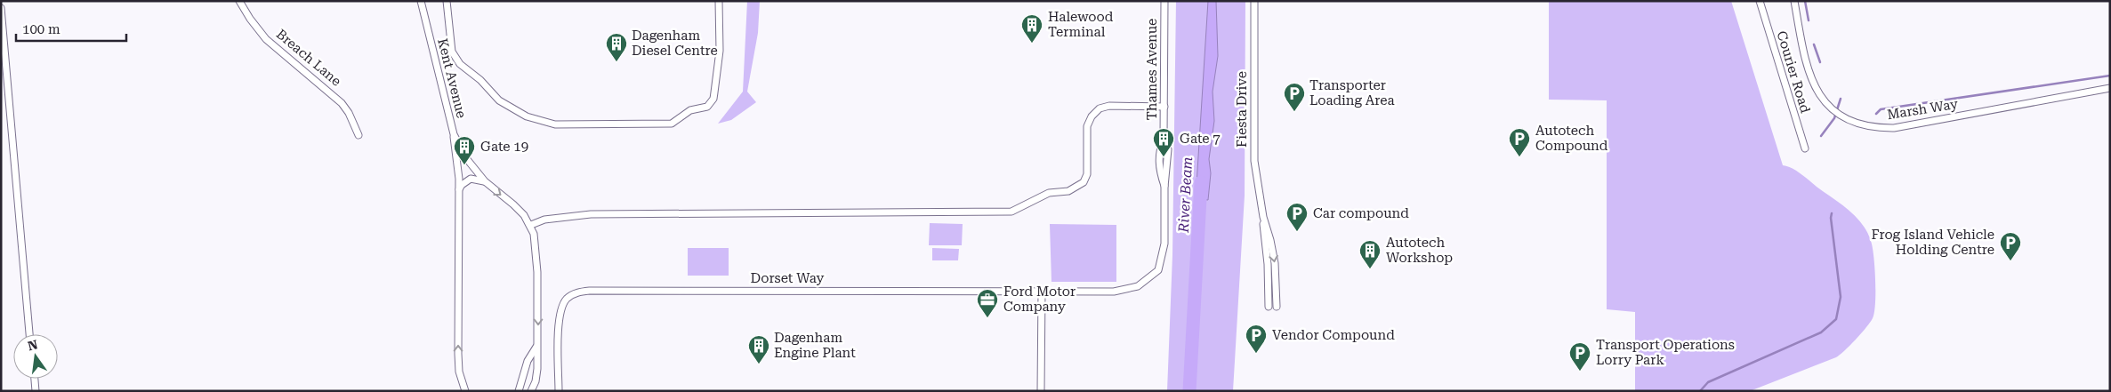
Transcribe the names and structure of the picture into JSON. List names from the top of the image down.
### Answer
{
  "streets": {
    "street": [
      "Breach Lane",
      "Thames Avenue",
      "Courier Road",
      "Kent Avenue",
      "Fiesta Drive",
      "Marsh Way",
      "Dorset Way"
    ]
  },
  "crossings": [
    ["Thames Avenue", "Dorset Way"]
  ],
  "one_way": ["Kent Avenue"],
  "water": ["River Beam"],
  "places": {
    "building": [
      "Halewood Terminal",
      "Dagenham Diesel Centre",
      "Gate 7",
      "Gate 19",
      "Autotech Workshop",
      "Dagenham Engine Plant"
    ],
    "parking": [
      "Transporter Loading Area",
      "Autotech Compound",
      "Car compound",
      "Frog Island Vehicle Holding Centre",
      "Vendor Compound",
      "Transport Operations Lorry Park"
    ],
    "office": ["Ford Motor Company"]
  },
  "scale_bar": "100 m",
  "north": "top"
}
